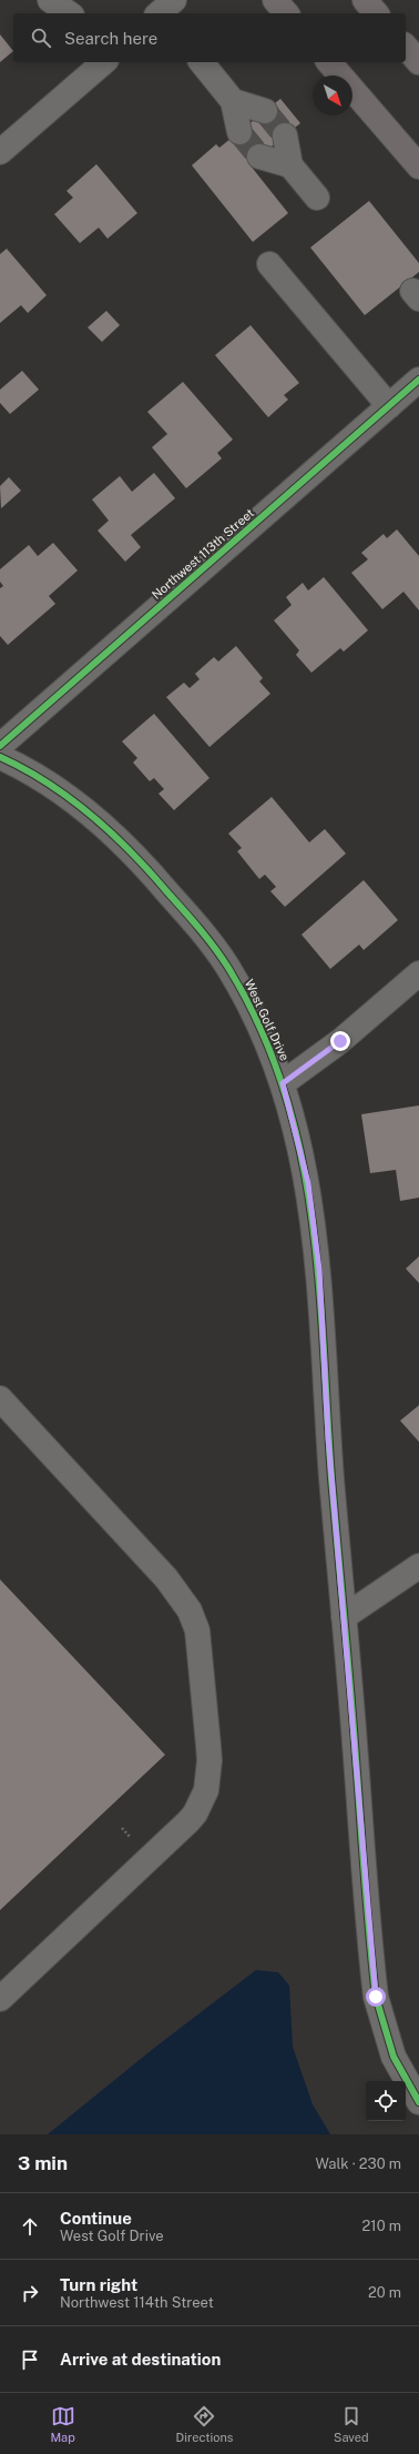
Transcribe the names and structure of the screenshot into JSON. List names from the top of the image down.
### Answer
{
  "streets": {
    "street": ["Northwest 113th Street", "West Golf Drive"]
  },
  "north": "bottom right",
  "page": {
    "search": "Search here",
    "heading": ["3 min", "Walk · 230 m"],
    "list": [
      ["Continue", "West Golf Drive", "210 m"],
      ["Turn right", "Northwest 114th Street", "20 m"],
      "Arrive at destination"
    ],
    "nav": ["Map", "Directions", "Saved"]
  }
}
